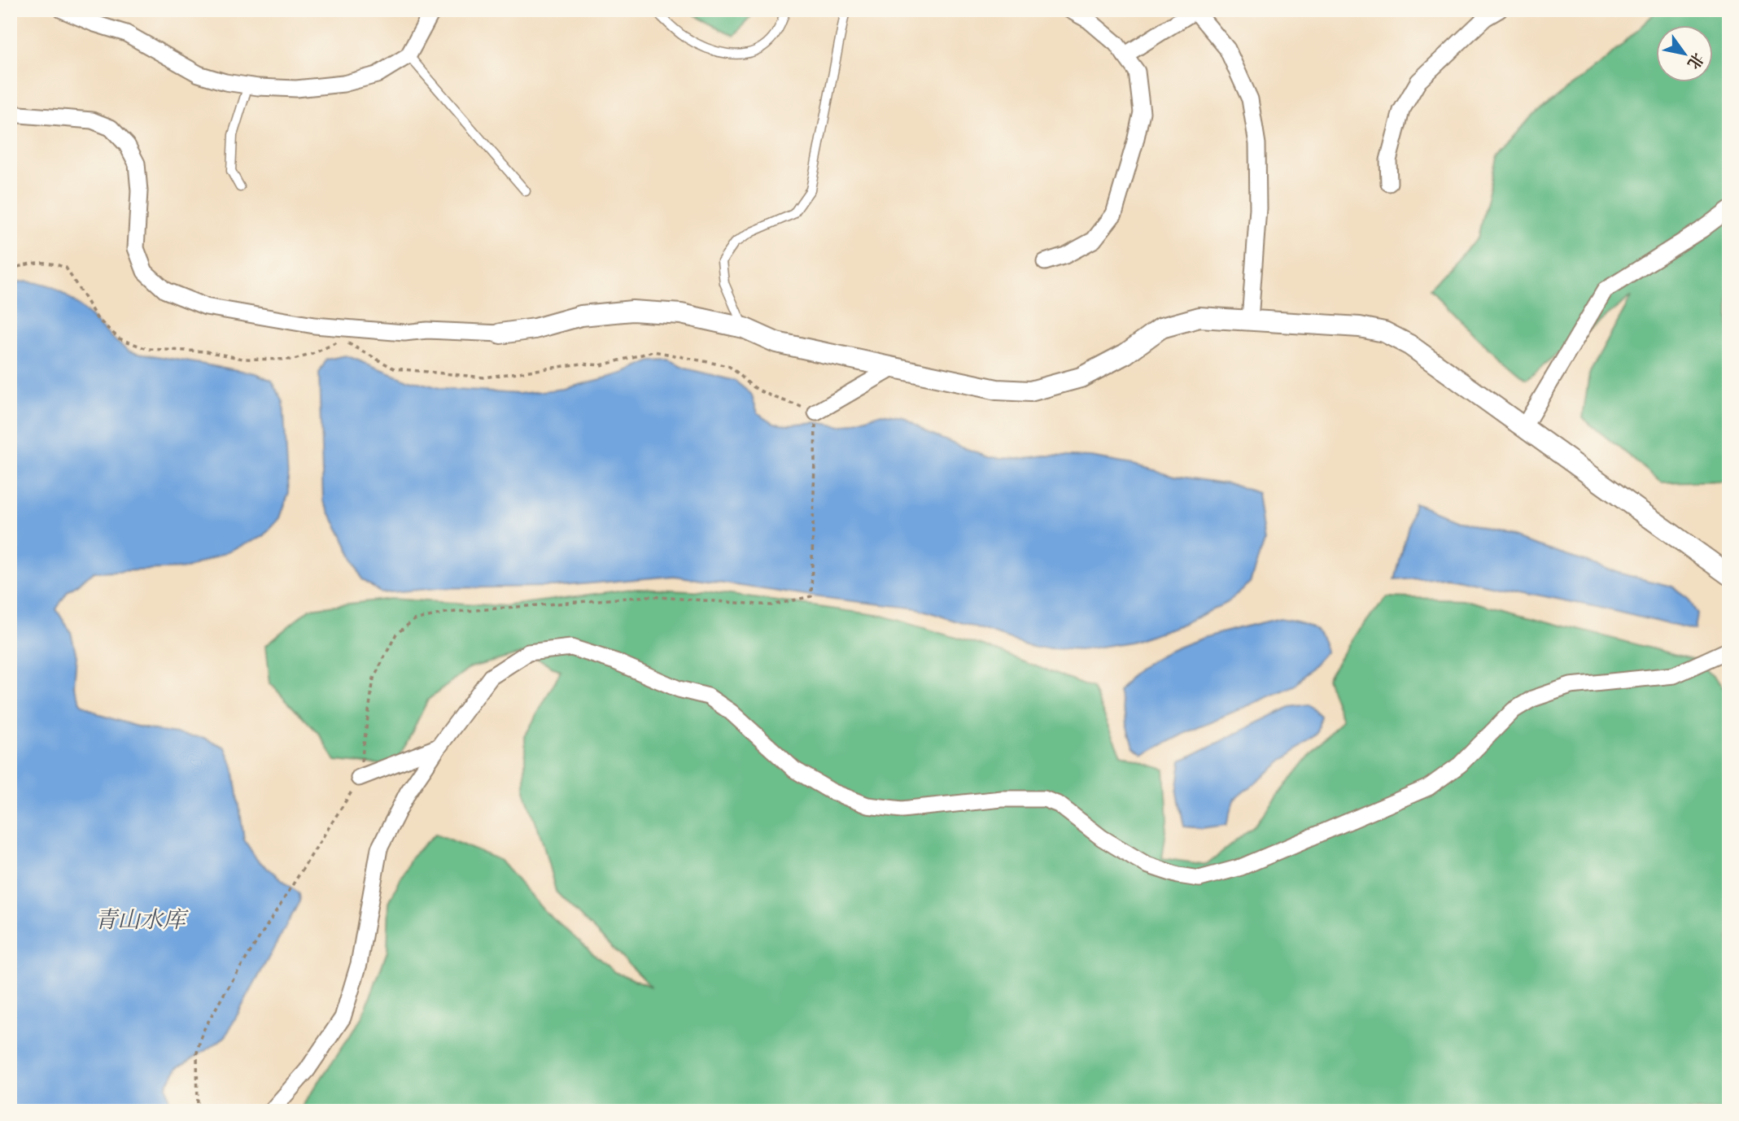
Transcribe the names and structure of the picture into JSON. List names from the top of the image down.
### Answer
{
  "water": ["青山水库"],
  "north": "bottom right"
}
